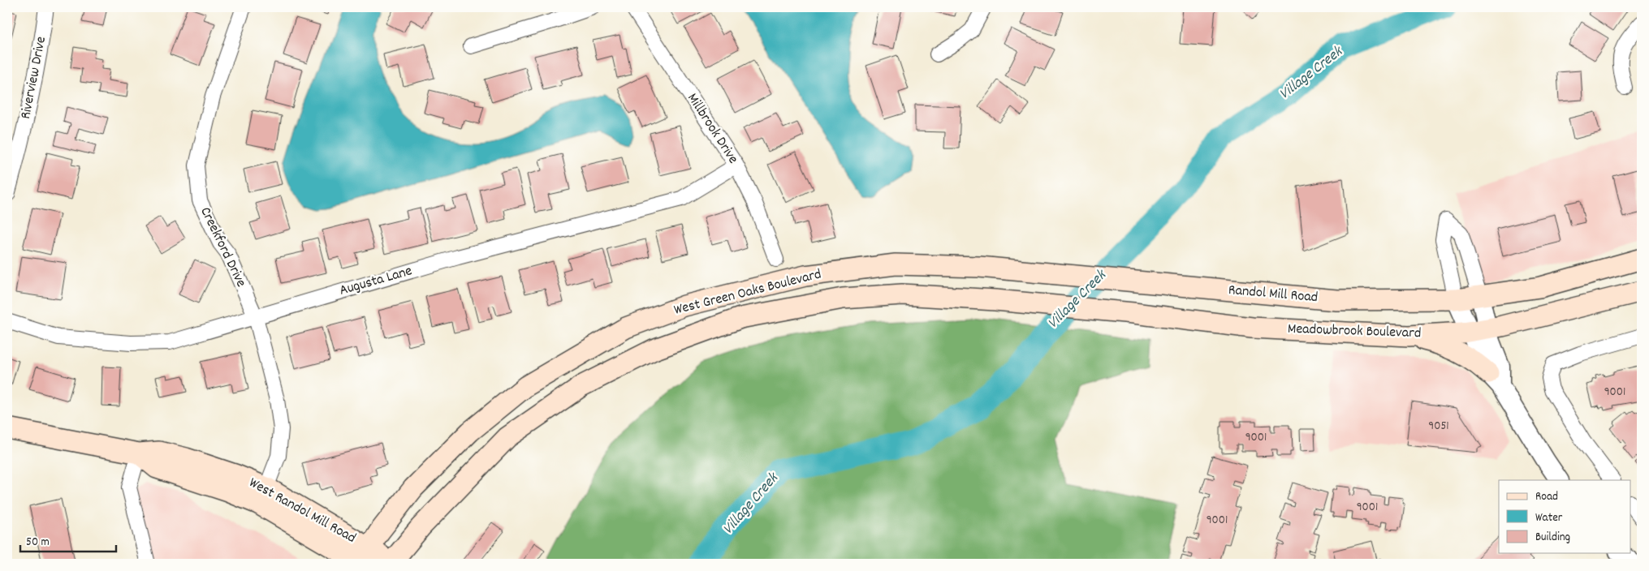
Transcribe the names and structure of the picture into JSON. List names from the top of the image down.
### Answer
{
  "streets": {
    "main road": [
      "West Green Oaks Boulevard",
      "Randol Mill Road",
      "Meadowbrook Boulevard",
      "West Randol Mill Road"
    ],
    "street": [
      "Riverview Drive",
      "Millbrook Drive",
      "Creekford Drive",
      "Augusta Lane"
    ]
  },
  "crossings": [
    ["Millbrook Drive", "Augusta Lane"],
    ["Creekford Drive", "Augusta Lane"],
    ["Creekford Drive", "West Randol Mill Road"],
    ["West Green Oaks Boulevard", "Randol Mill Road"],
    ["West Green Oaks Boulevard", "West Randol Mill Road"],
    ["Meadowbrook Boulevard", "West Randol Mill Road"]
  ],
  "water": ["Village Creek"],
  "house_numbers": [
    "9001",
    "9051",
    "9001",
    "9001",
    "9001"
  ],
  "legend": ["Road", "Water", "Building"],
  "scale_bar": "50 m"
}
